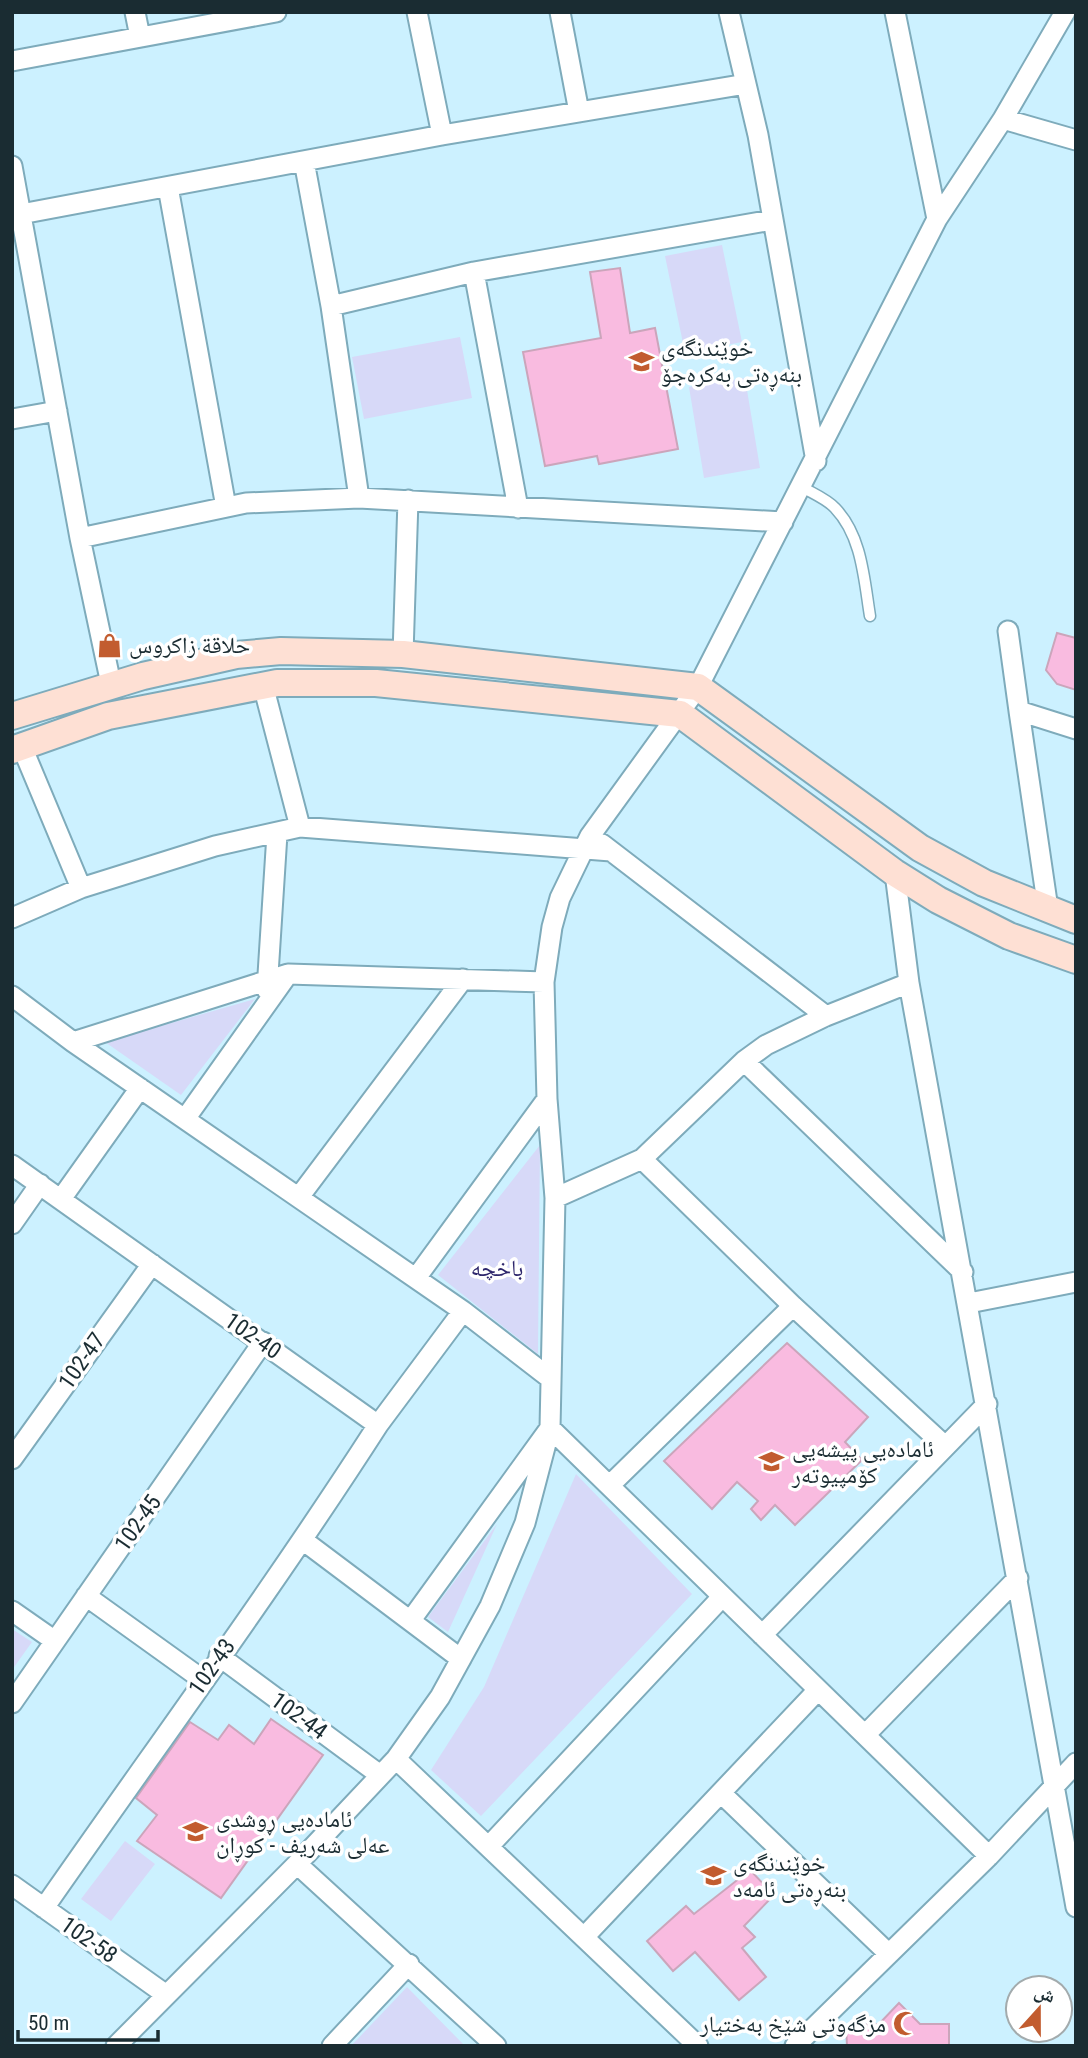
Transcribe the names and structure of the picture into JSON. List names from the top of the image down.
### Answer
{
  "streets": {
    "street": [
      "102-40",
      "102-47",
      "102-45",
      "102-43",
      "102-44",
      "102-58"
    ]
  },
  "crossings": [
    ["102-40", "102-47"],
    ["102-40", "102-45"],
    ["102-40", "102-43"],
    ["102-43", "102-44"],
    ["102-43", "102-58"]
  ],
  "parks": ["باخچە"],
  "places": {
    "school or university": [
      "خوێندنگەی بنەڕەتی بەکرەجۆ",
      "ئامادەیی پیشەیی کۆمپیوتەر",
      "ئامادەیی ڕوشدی عەلی شەریف - کوڕان",
      "خوێندنگەی بنەڕەتی ئامەد"
    ],
    "shop": ["حلاقة زاکروس"],
    "mosque": ["مزگەوتی شێخ بەختیار"]
  },
  "scale_bar": "50 m",
  "north": "top"
}
